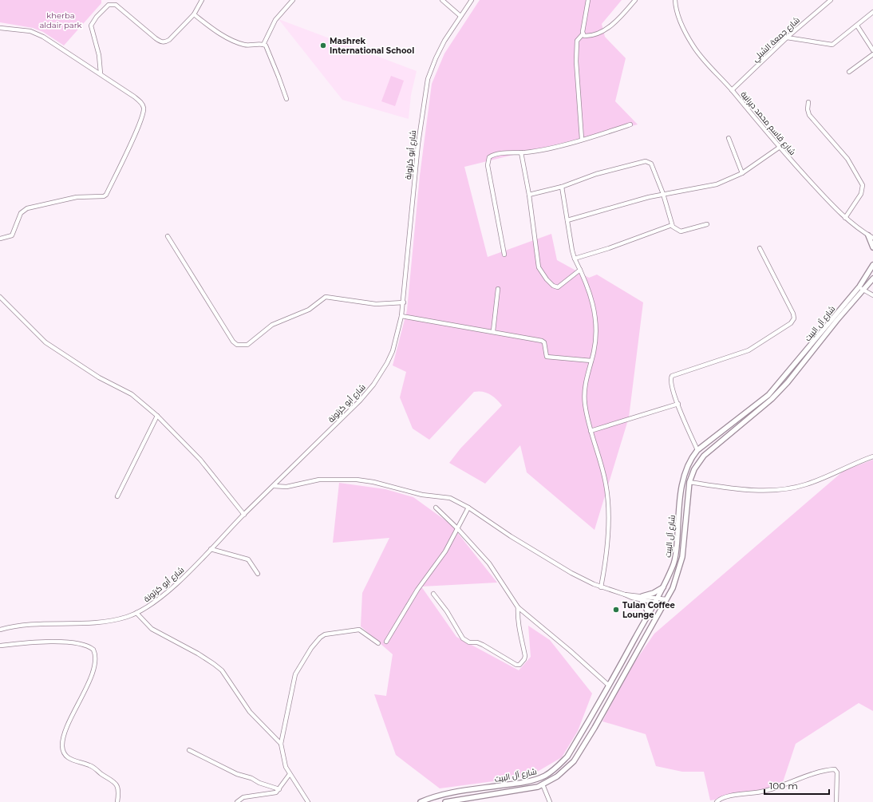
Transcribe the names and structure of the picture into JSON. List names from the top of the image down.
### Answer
{
  "streets": {
    "street": [
      "شارع جمعة الشبلي",
      "شارع قاسم محمد ديرانية",
      "شارع أبو كرتونة",
      "شارع آل البيت"
    ]
  },
  "crossings": [
    ["شارع جمعة الشبلي", "شارع قاسم محمد ديرانية"]
  ],
  "parks": ["kherba aldair park"],
  "places": ["Mashrek International School", "Tulan Coffee Lounge"],
  "scale_bar": "100 m"
}
